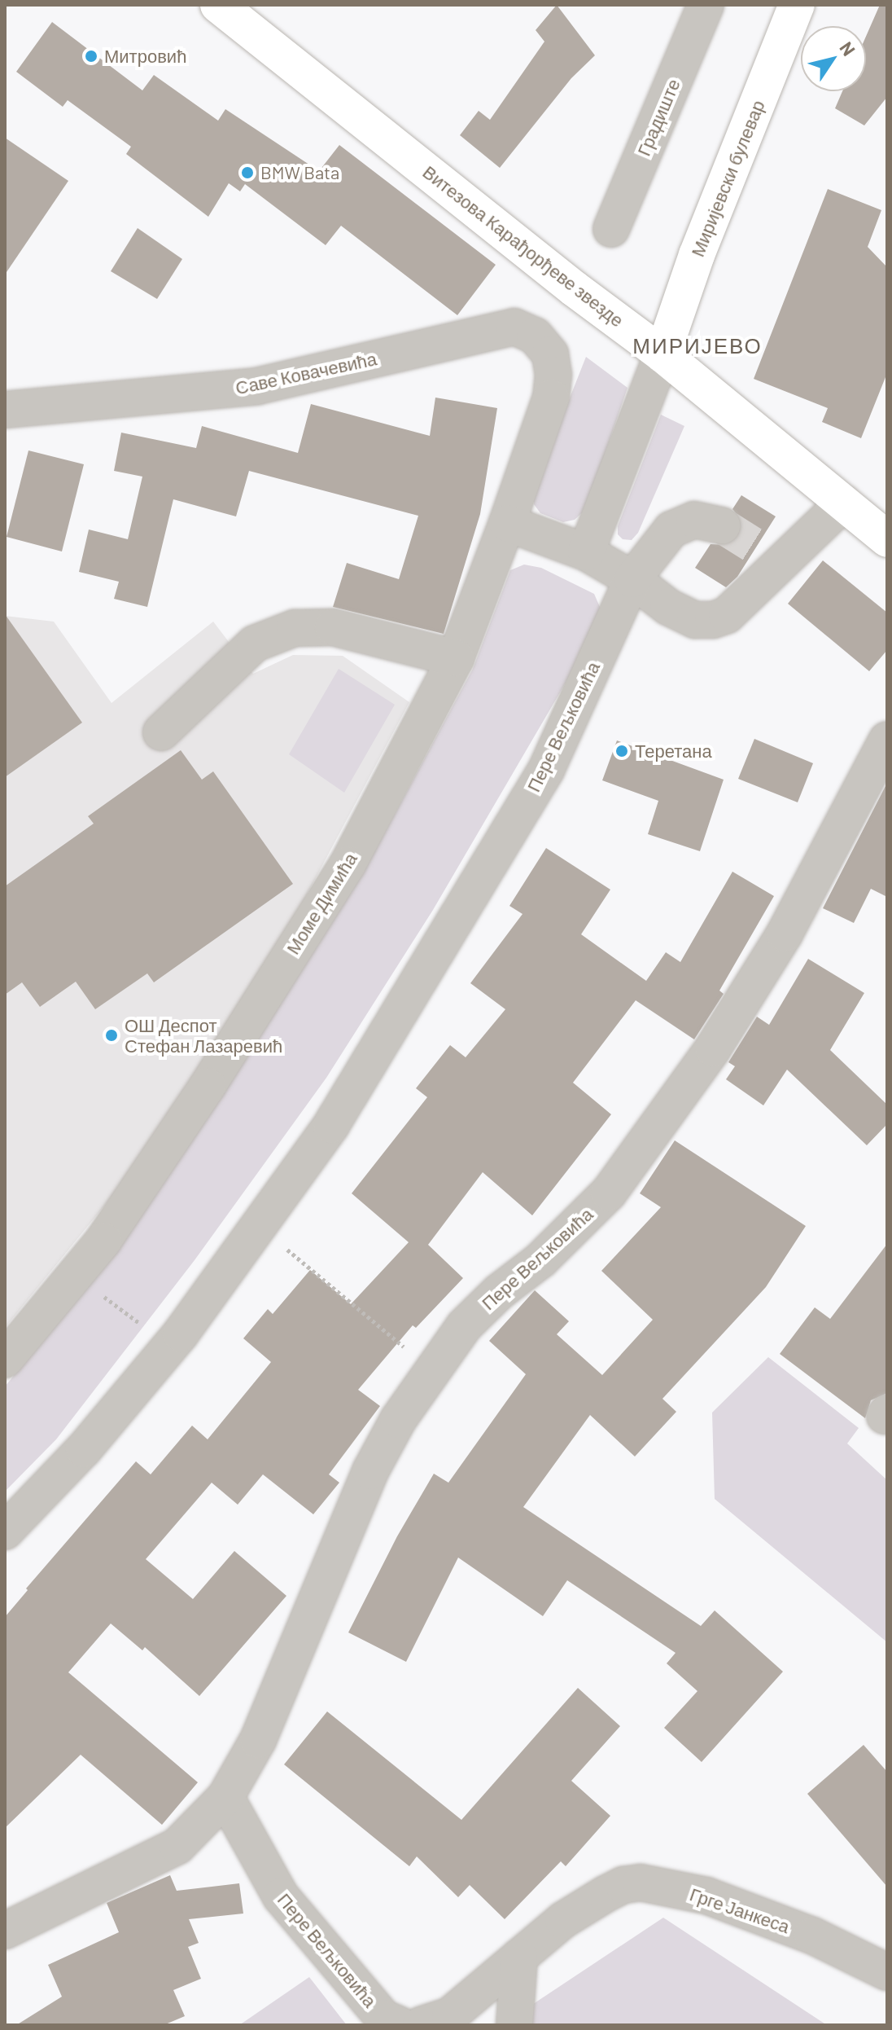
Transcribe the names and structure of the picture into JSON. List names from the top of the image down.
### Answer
{
  "streets": {
    "main road": ["Миријевски булевар", "Витезова Карађорђеве звезде"],
    "street": [
      "Градиште",
      "Саве Ковачевића",
      "Пере Вељковића",
      "Моме Димића",
      "Грге Јанкеса"
    ]
  },
  "crossings": [
    ["Миријевски булевар", "Витезова Карађорђеве звезде"],
    ["Саве Ковачевића", "Моме Димића"]
  ],
  "districts": ["МИРИЈЕВО"],
  "places": [
    "Митровић",
    "BMW Bata",
    "Теретана",
    "ОШ Деспот Стефан Лазаревић"
  ],
  "north": "top right"
}
